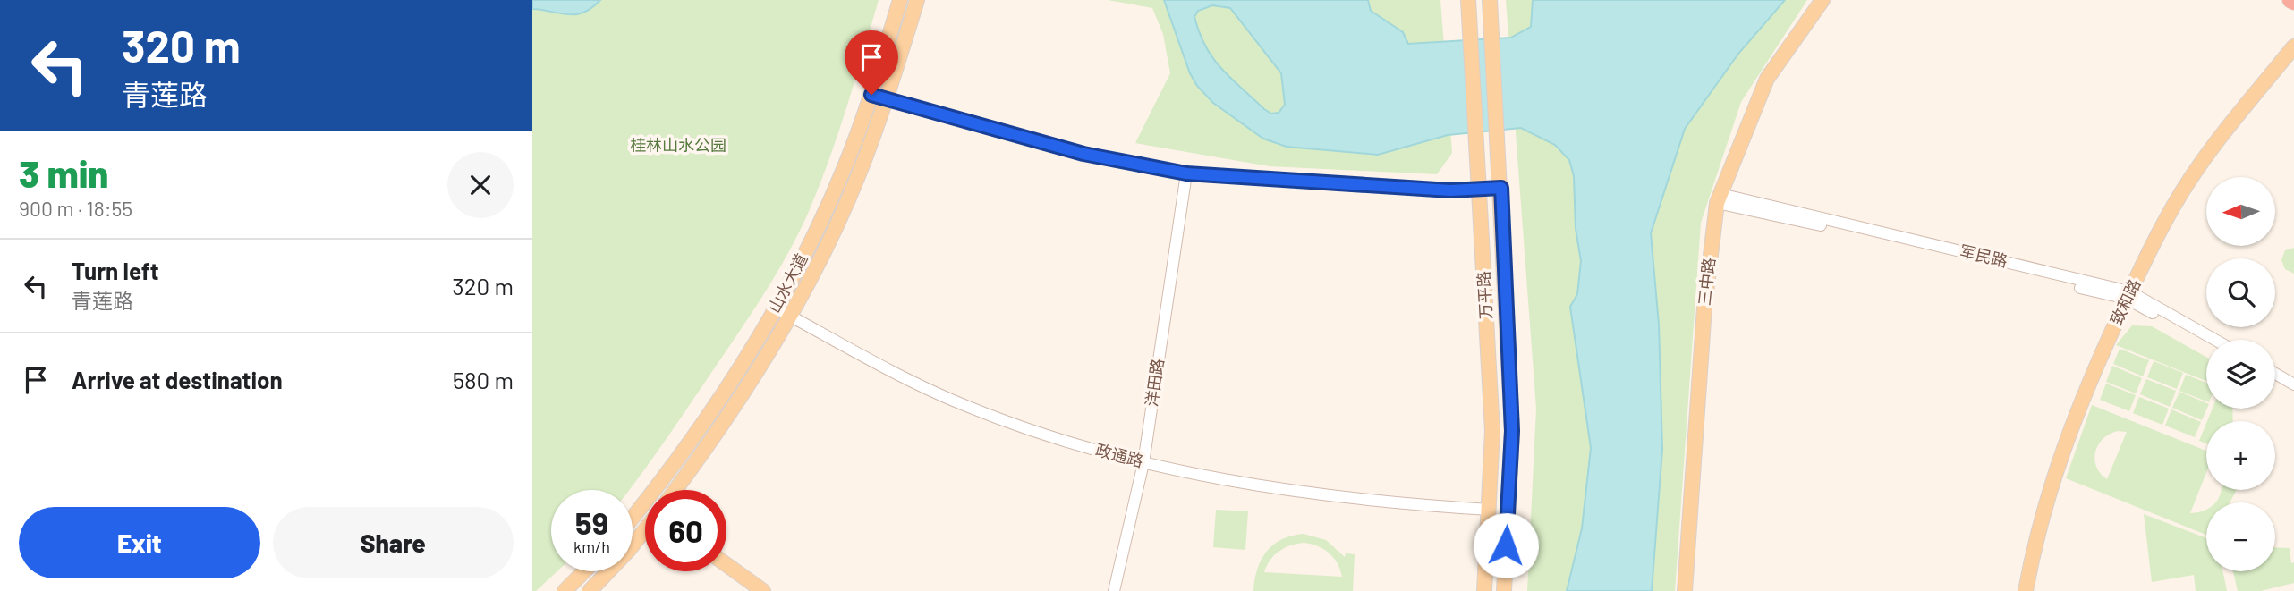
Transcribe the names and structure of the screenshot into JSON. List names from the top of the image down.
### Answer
{
  "streets": {
    "main road": [
      "三中路",
      "山水大道",
      "万平路",
      "致和路"
    ],
    "street": ["军民路", "洋田路", "政通路"]
  },
  "crossings": [
    ["军民路", "三中路"],
    ["军民路", "致和路"],
    ["山水大道", "政通路"],
    ["万平路", "政通路"],
    ["洋田路", "政通路"]
  ],
  "parks": ["桂林山水公园"],
  "north": "left",
  "page": {
    "turn": ["320 m", "青莲路"],
    "heading": ["3 min", "900 m · 18:55"],
    "map_buttons": ["+", "−"],
    "list": [
      {
        "name": "Turn left",
        "note": "青莲路",
        "value": "320 m"
      },
      {
        "name": "Arrive at destination",
        "value": "580 m"
      }
    ],
    "speed": "59 km/h",
    "limit": "60",
    "buttons": ["Exit", "Share"]
  }
}
